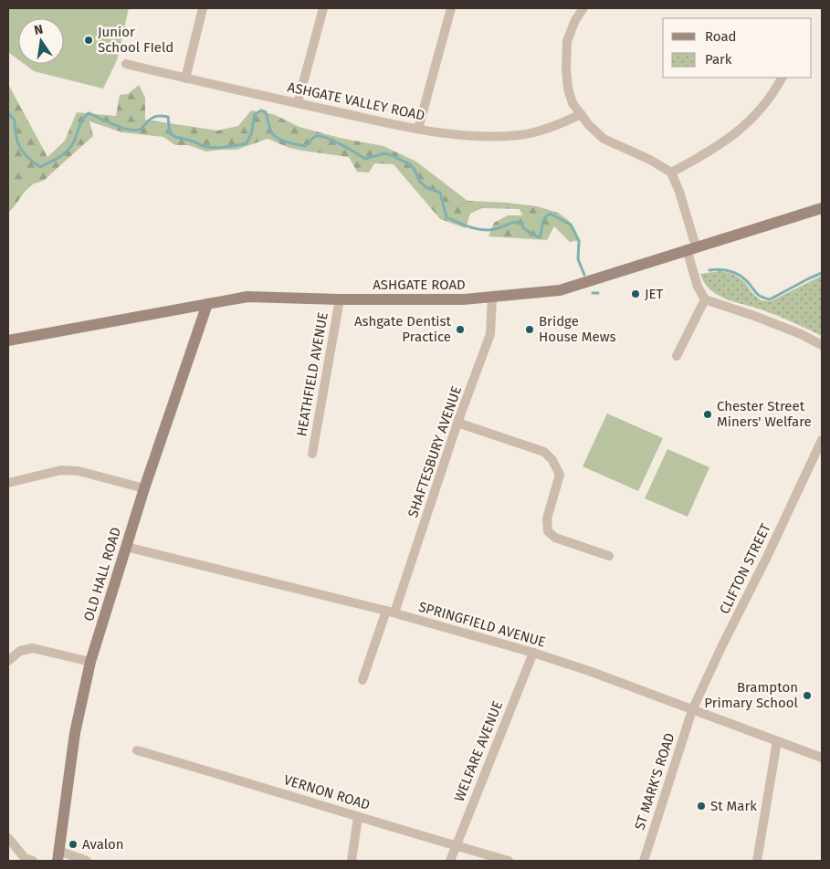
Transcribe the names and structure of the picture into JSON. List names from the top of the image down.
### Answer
{
  "streets": {
    "street": [
      "ASHGATE VALLEY ROAD",
      "ASHGATE ROAD",
      "HEATHFIELD AVENUE",
      "SHAFTESBURY AVENUE",
      "CLIFTON STREET",
      "OLD HALL ROAD",
      "SPRINGFIELD AVENUE",
      "WELFARE AVENUE",
      "ST MARK'S ROAD",
      "VERNON ROAD"
    ]
  },
  "crossings": [
    ["ASHGATE ROAD", "HEATHFIELD AVENUE"],
    ["ASHGATE ROAD", "SHAFTESBURY AVENUE"],
    ["ASHGATE ROAD", "OLD HALL ROAD"],
    ["SHAFTESBURY AVENUE", "SPRINGFIELD AVENUE"],
    ["CLIFTON STREET", "SPRINGFIELD AVENUE"],
    ["CLIFTON STREET", "ST MARK'S ROAD"],
    ["OLD HALL ROAD", "SPRINGFIELD AVENUE"],
    ["SPRINGFIELD AVENUE", "WELFARE AVENUE"],
    ["SPRINGFIELD AVENUE", "ST MARK'S ROAD"],
    ["WELFARE AVENUE", "VERNON ROAD"]
  ],
  "places": [
    "Junior School FIeld",
    "JET",
    "Ashgate Dentist Practice",
    "Bridge House Mews",
    "Chester Street Miners' Welfare",
    "Brampton Primary School",
    "St Mark",
    "Avalon"
  ],
  "legend": ["Road", "Park"],
  "north": "top"
}
